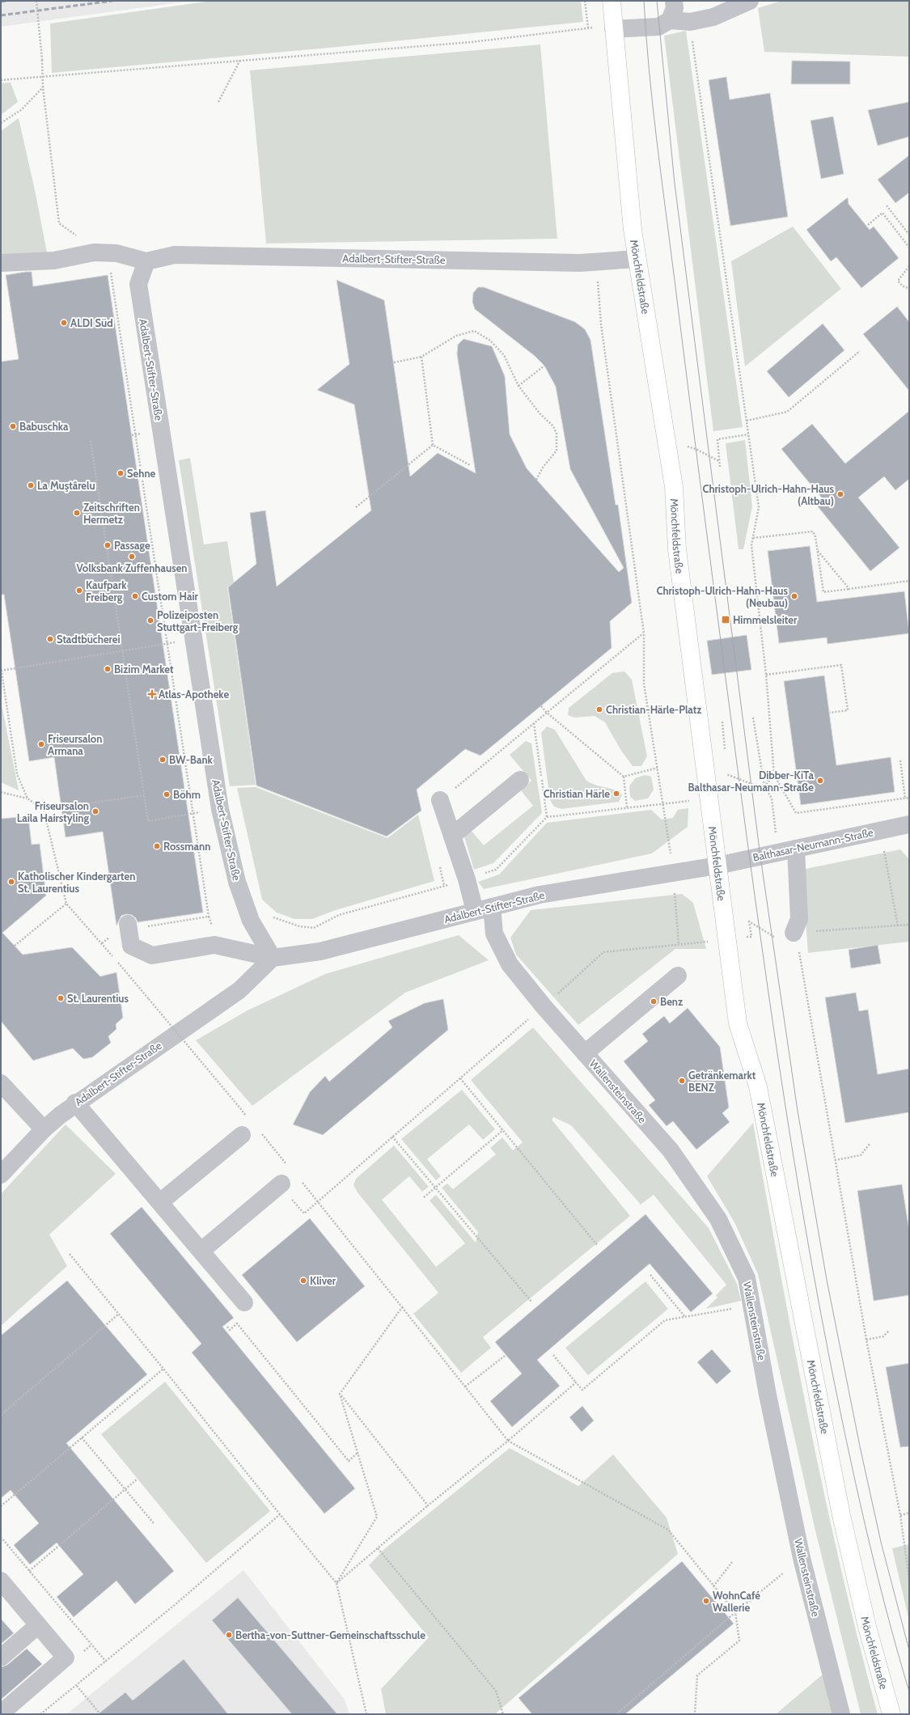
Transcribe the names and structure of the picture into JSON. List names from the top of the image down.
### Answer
{
  "streets": {
    "main road": ["Mönchfeldstraße"],
    "street": ["Adalbert-Stifter-Straße", "Balthasar-Neumann-Straße", "Wallensteinstraße"]
  },
  "crossings": [
    ["Adalbert-Stifter-Straße", "Mönchfeldstraße"],
    ["Adalbert-Stifter-Straße", "Balthasar-Neumann-Straße"],
    ["Adalbert-Stifter-Straße", "Wallensteinstraße"],
    ["Mönchfeldstraße", "Balthasar-Neumann-Straße"]
  ],
  "places": {
    "other": [
      "ALDI Süd",
      "Babuschka",
      "Sehne",
      "La Muştârelu",
      "Christoph-Ulrich-Hahn-Haus (Altbau)",
      "Zeitschriften Hermetz",
      "Passage",
      "Volksbank Zuffenhausen",
      "Kaufpark Freiberg",
      "Custom Hair",
      "Christoph-Ulrich-Hahn-Haus (Neubau)",
      "Polizeiposten Stuttgart-Freiberg",
      "Stadtbücherei",
      "Bizim Market",
      "Christian-Härle-Platz",
      "Friseursalon Armana",
      "BW-Bank",
      "Dibber-KiTa Balthasar-Neumann-Straße",
      "Christian Härle",
      "Böhm",
      "Friseursalon Laila Hairstyling",
      "Rossmann",
      "Katholischer Kindergarten St. Laurentius",
      "St. Laurentius",
      "Benz",
      "Getränkemarkt BENZ",
      "Kliver",
      "WohnCafé Wallerie",
      "Bertha-von-Suttner-Gemeinschaftsschule"
    ],
    "transit": ["Himmelsleiter"],
    "health": ["Atlas-Apotheke"]
  }
}
